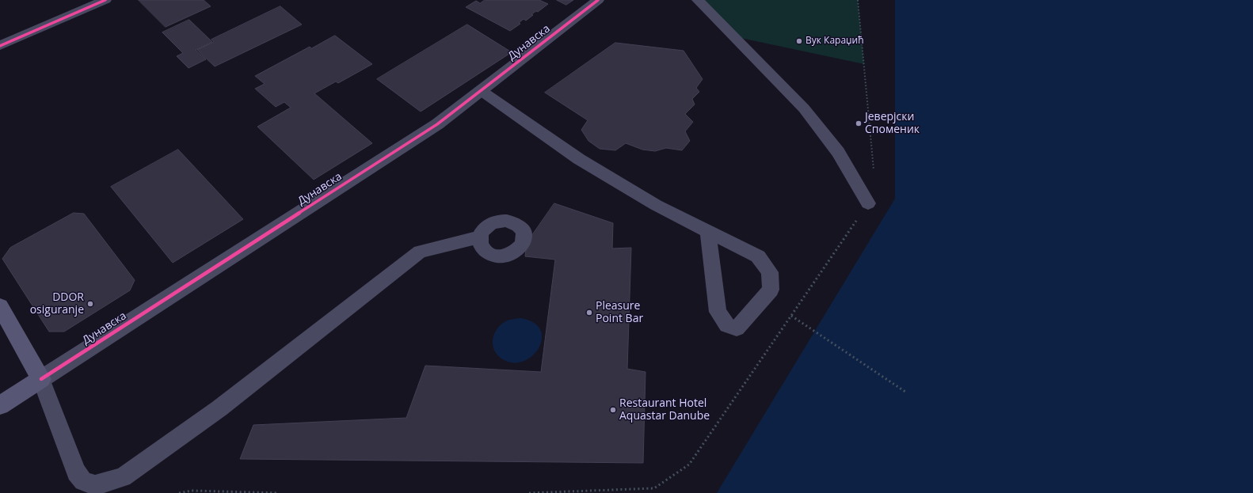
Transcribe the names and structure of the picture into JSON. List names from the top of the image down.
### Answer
{
  "streets": {
    "main road": ["Дунавска"]
  },
  "places": [
    "Вук Караџић",
    "Јеверјски Споменик",
    "DDOR osiguranje",
    "Pleasure Point Bar",
    "Restaurant Hotel Aquastar Danube"
  ]
}
